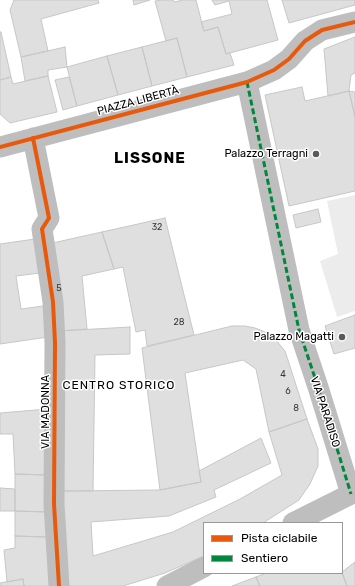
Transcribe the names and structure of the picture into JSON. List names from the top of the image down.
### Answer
{
  "streets": {
    "street": ["PIAZZA LIBERTÀ", "VIA MADONNA", "VIA PARADISO"]
  },
  "crossings": [
    ["PIAZZA LIBERTÀ", "VIA MADONNA"],
    ["PIAZZA LIBERTÀ", "VIA PARADISO"]
  ],
  "districts": ["LISSONE", "CENTRO STORICO"],
  "places": ["Palazzo Terragni", "Palazzo Magatti"],
  "house_numbers": [
    "32",
    "5",
    "28",
    "4",
    "6",
    "8"
  ],
  "legend": ["Pista ciclabile", "Sentiero"]
}
